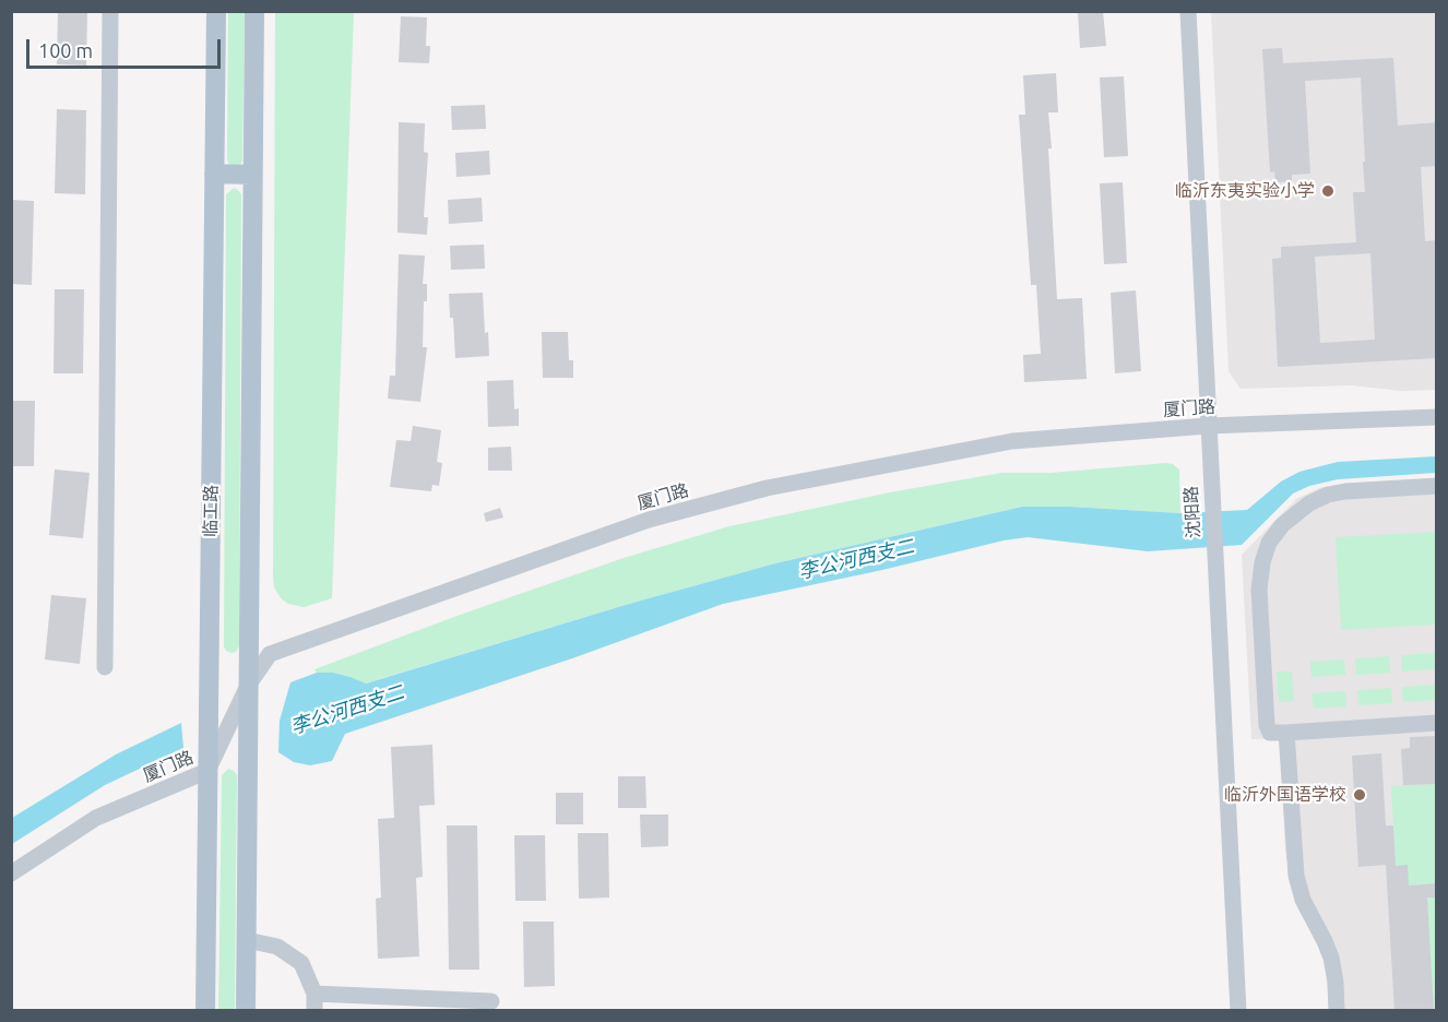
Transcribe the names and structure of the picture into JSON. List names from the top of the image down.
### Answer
{
  "streets": {
    "main road": ["临工路"],
    "street": ["厦门路", "沈阳路"]
  },
  "crossings": [
    ["厦门路", "临工路"],
    ["厦门路", "沈阳路"]
  ],
  "water": ["李公河西支二"],
  "places": ["临沂东夷实验小学", "临沂外国语学校"],
  "scale_bar": "100 m"
}
